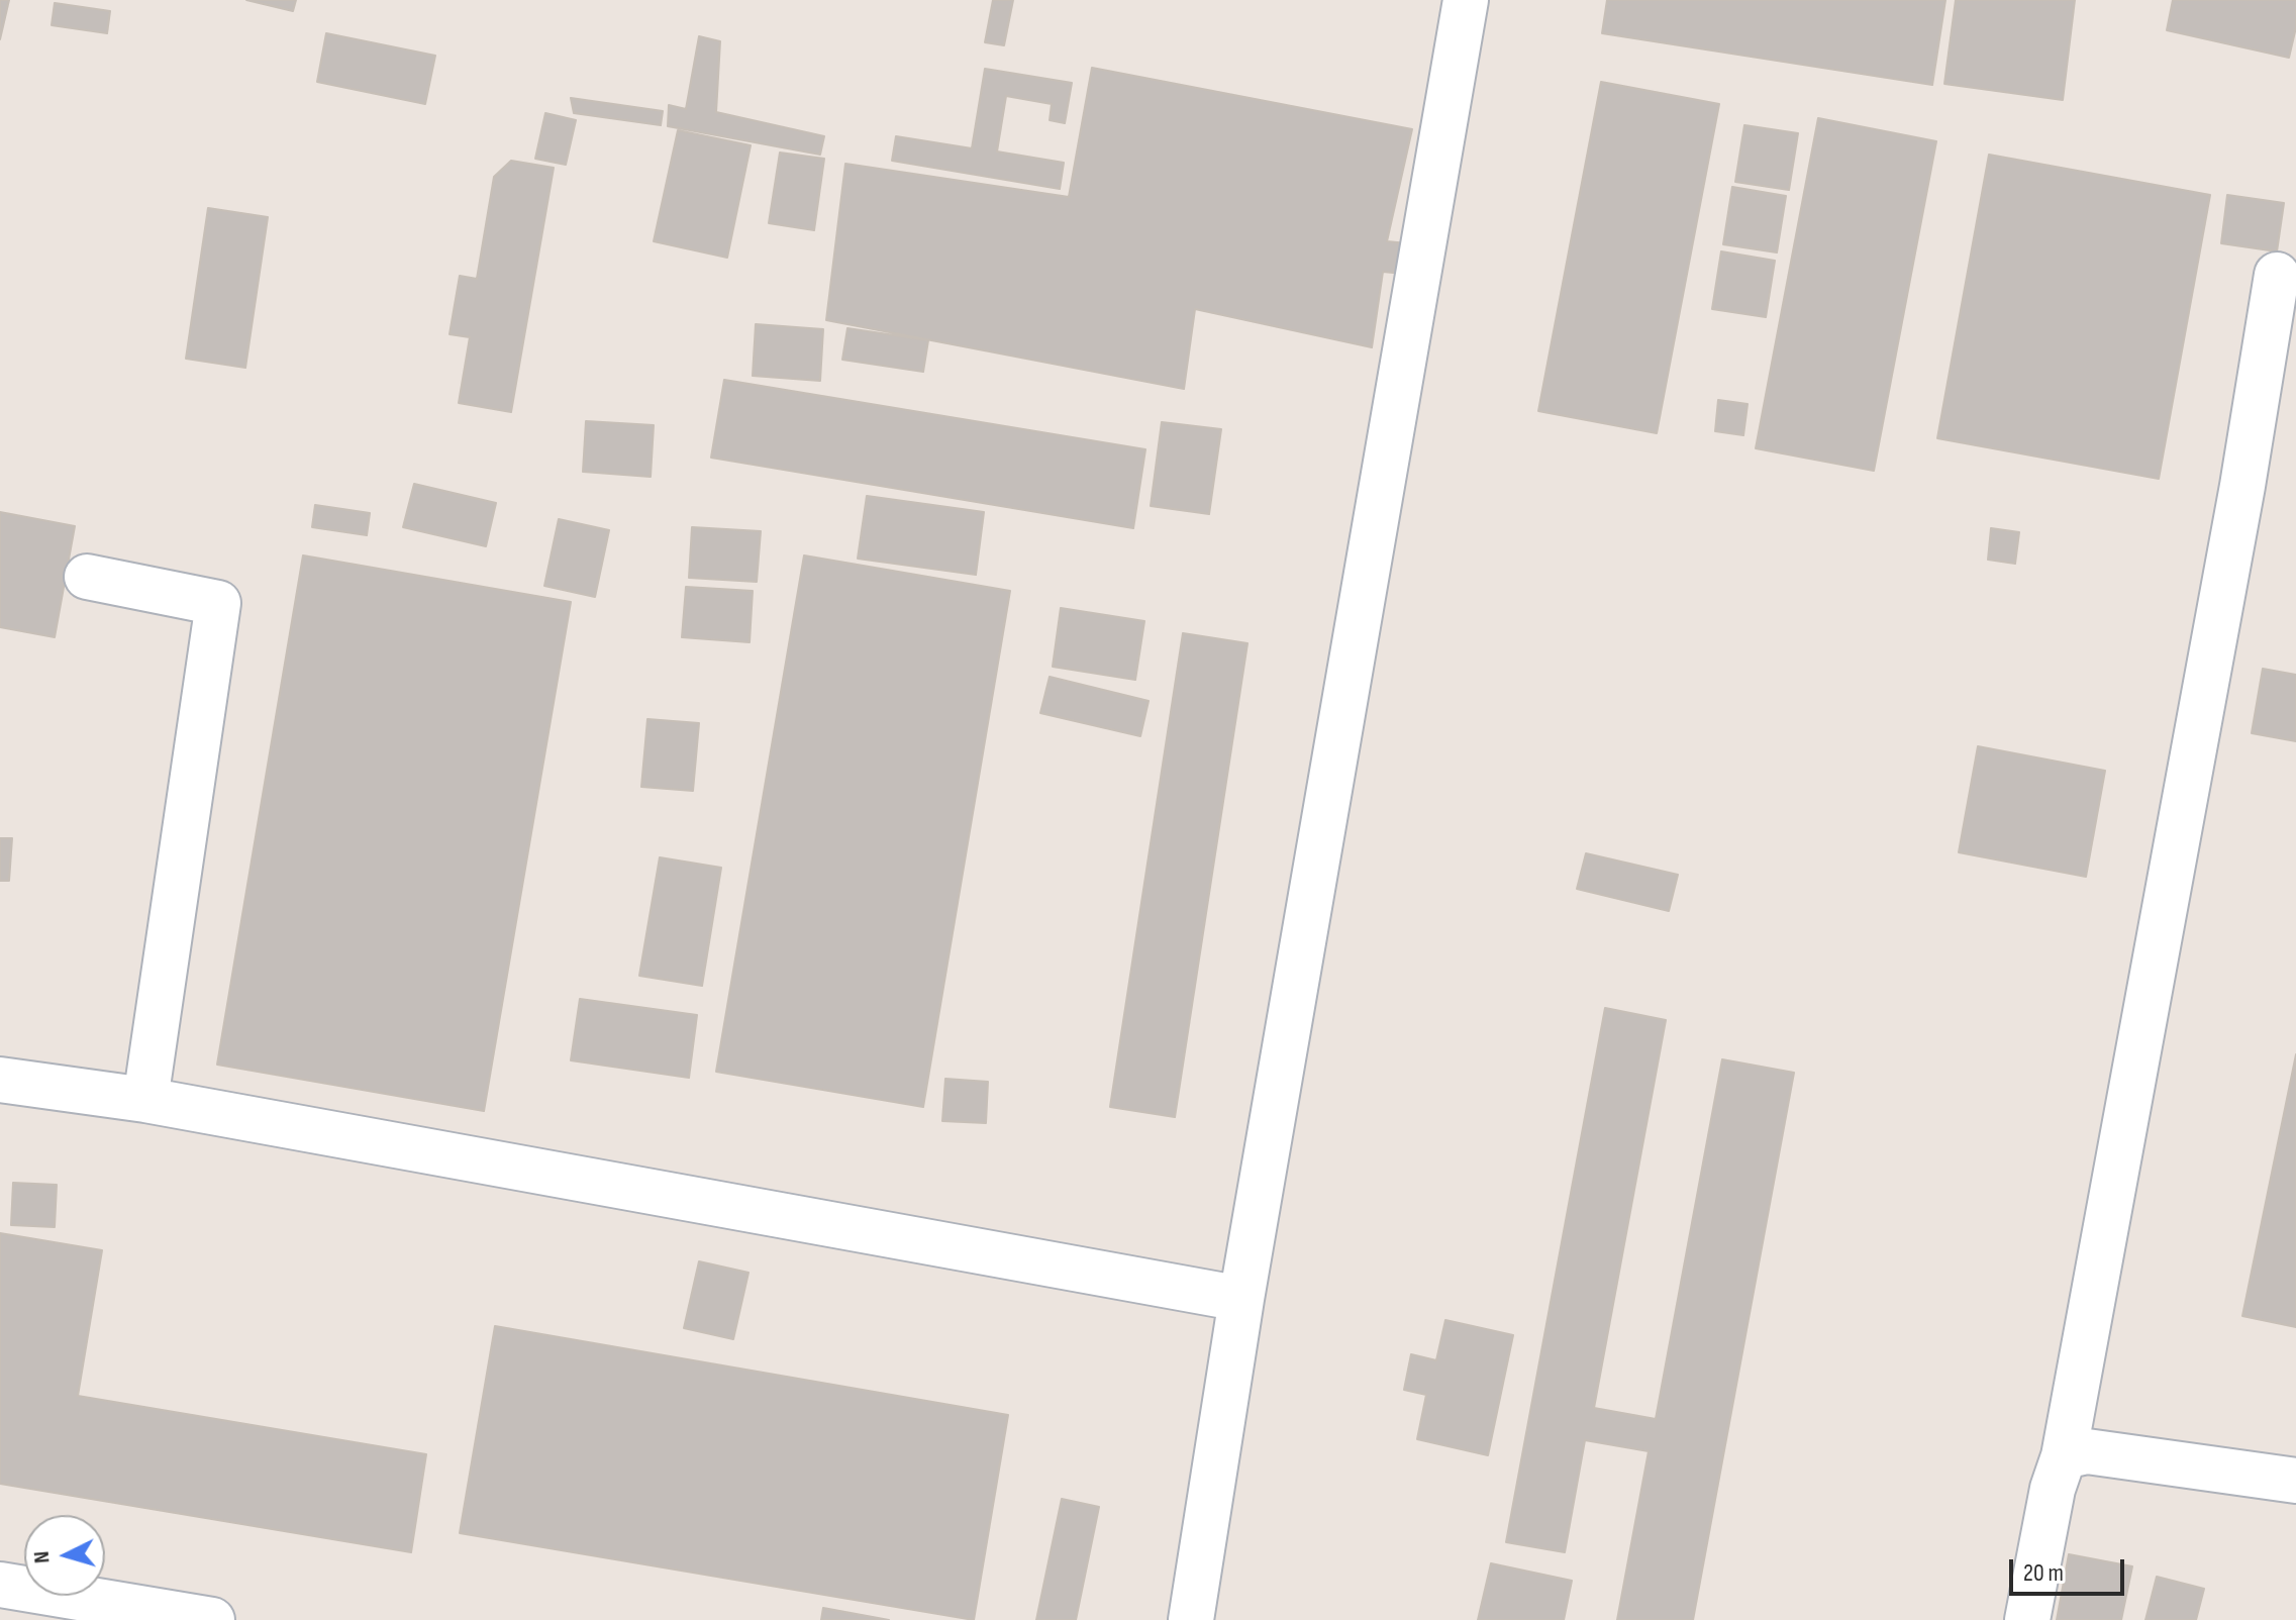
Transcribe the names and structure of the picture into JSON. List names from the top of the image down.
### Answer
{
  "scale_bar": "20 m",
  "north": "left"
}
